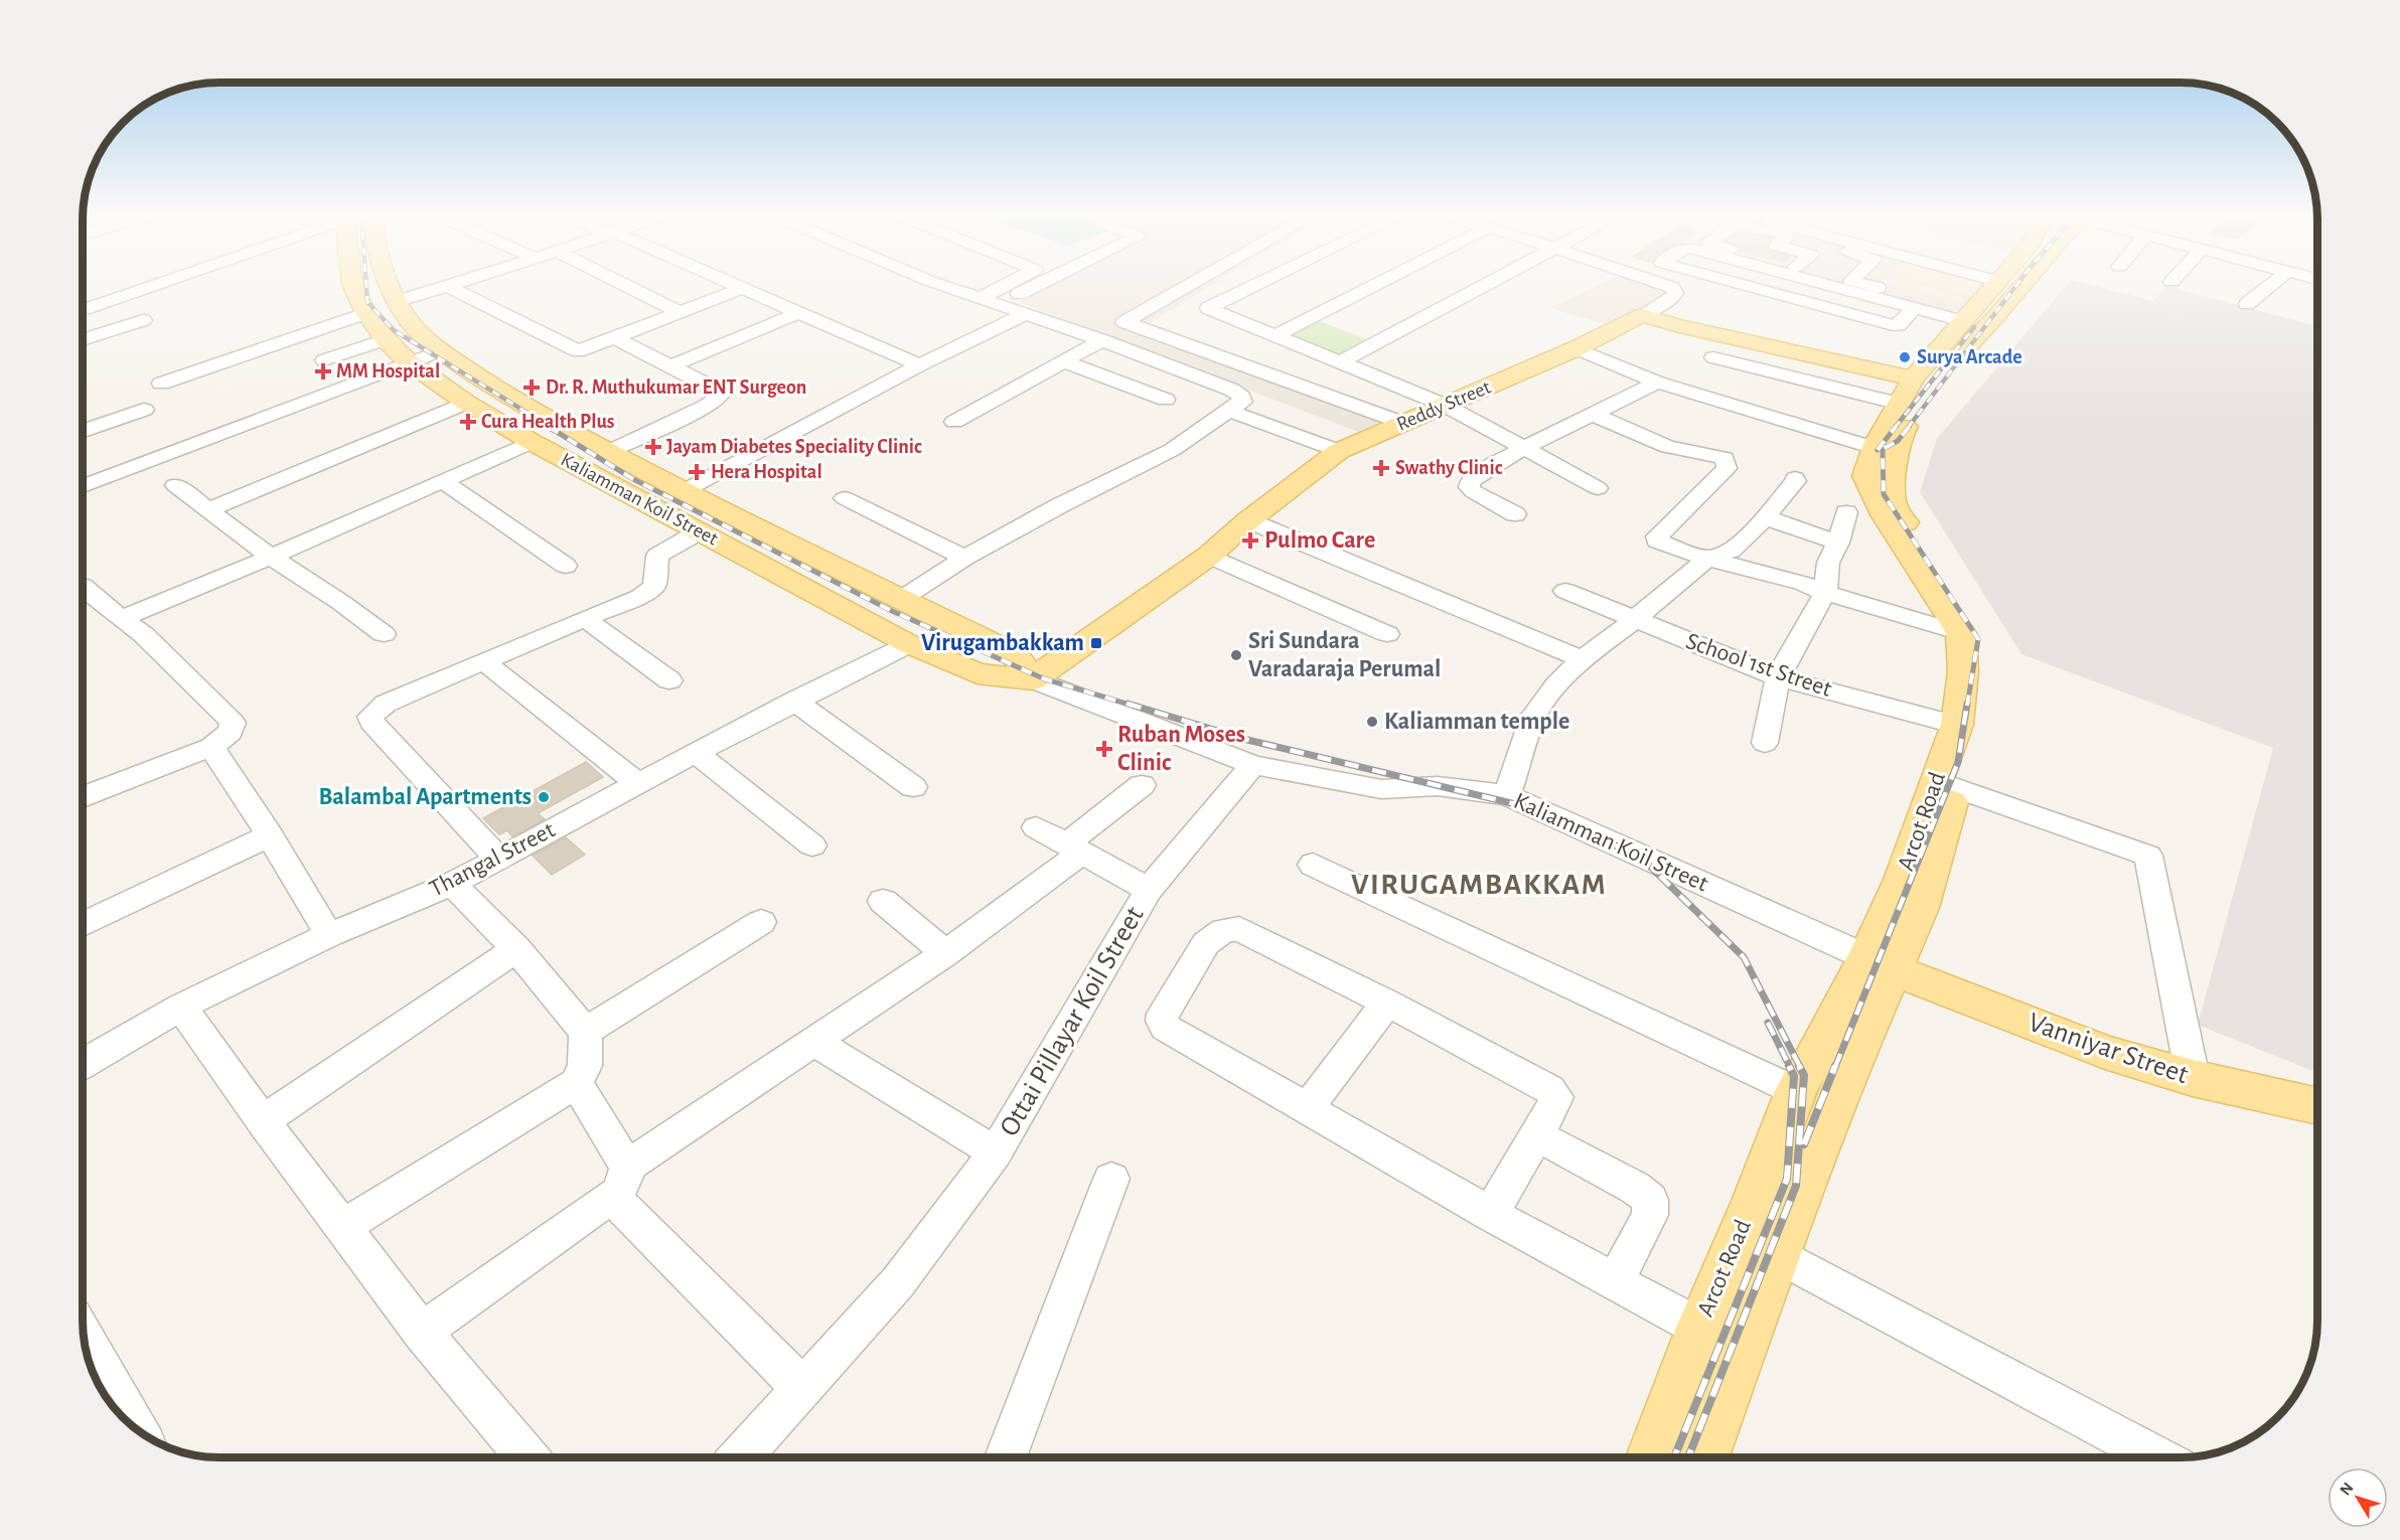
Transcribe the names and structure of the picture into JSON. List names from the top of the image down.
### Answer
{
  "streets": {
    "main road": [
      "Reddy Street",
      "Kaliamman Koil Street",
      "Arcot Road",
      "Vanniyar Street"
    ],
    "street": ["School 1st Street", "Thangal Street", "Ottai Pillayar Koil Street"]
  },
  "crossings": [
    ["Reddy Street", "Kaliamman Koil Street"],
    ["Kaliamman Koil Street", "Arcot Road"],
    ["Kaliamman Koil Street", "Thangal Street"],
    ["Kaliamman Koil Street", "Ottai Pillayar Koil Street"],
    ["Kaliamman Koil Street", "Vanniyar Street"],
    ["School 1st Street", "Arcot Road"],
    ["Arcot Road", "Vanniyar Street"]
  ],
  "districts": ["VIRUGAMBAKKAM"],
  "places": {
    "other": [
      "Surya Arcade",
      "Sri Sundara Varadaraja Perumal",
      "Kaliamman temple",
      "Balambal Apartments"
    ],
    "health": [
      "MM Hospital",
      "Dr. R. Muthukumar ENT Surgeon",
      "Cura Health Plus",
      "Jayam Diabetes Speciality Clinic",
      "Swathy Clinic",
      "Hera Hospital",
      "Pulmo Care",
      "Ruban Moses Clinic"
    ],
    "transit": ["Virugambakkam"]
  },
  "north": "top left"
}
